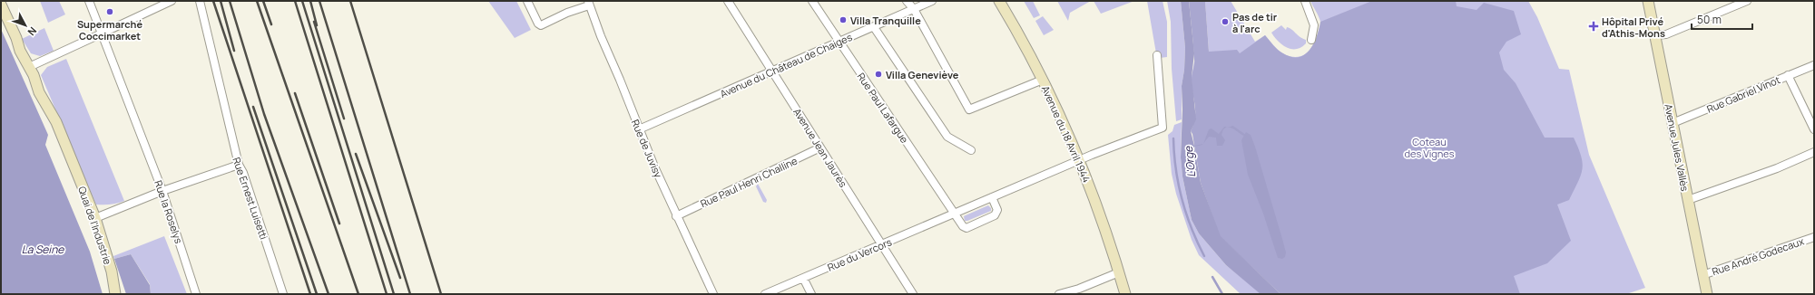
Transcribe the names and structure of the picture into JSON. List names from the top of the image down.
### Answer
{
  "streets": {
    "main road": ["Avenue du 18 Avril 1944", "Avenue Jules Vallès", "Quai de l'Industrie"],
    "street": [
      "Avenue du Château de Chaiges",
      "Rue Gabriel Vinot",
      "Rue Paul Lafargue",
      "Avenue Jean Jaurès",
      "Rue de Juvisy",
      "Rue Paul Henri Challine",
      "Rue Ernest Luisetti",
      "Rue la Roselys",
      "Rue du Vercors",
      "Rue André Godecaux"
    ]
  },
  "crossings": [
    ["Avenue du Château de Chaiges", "Rue Paul Lafargue"],
    ["Avenue du Château de Chaiges", "Avenue Jean Jaurès"],
    ["Avenue du Château de Chaiges", "Rue de Juvisy"],
    ["Rue Gabriel Vinot", "Avenue Jules Vallès"],
    ["Rue Paul Lafargue", "Rue du Vercors"],
    ["Avenue du 18 Avril 1944", "Rue du Vercors"],
    ["Avenue Jean Jaurès", "Rue Paul Henri Challine"],
    ["Avenue Jean Jaurès", "Rue du Vercors"],
    ["Avenue Jules Vallès", "Rue André Godecaux"],
    ["Rue de Juvisy", "Rue Paul Henri Challine"]
  ],
  "water": ["L'Orge", "La Seine"],
  "parks": ["Coteau des Vignes"],
  "places": {
    "other": [
      "Supermarché Coccimarket",
      "Villa Tranquille",
      "Pas de tir à l'arc",
      "Villa Geneviève"
    ],
    "health": ["Hôpital Privé d'Athis-Mons"]
  },
  "scale_bar": "50 m",
  "north": "bottom right"
}
